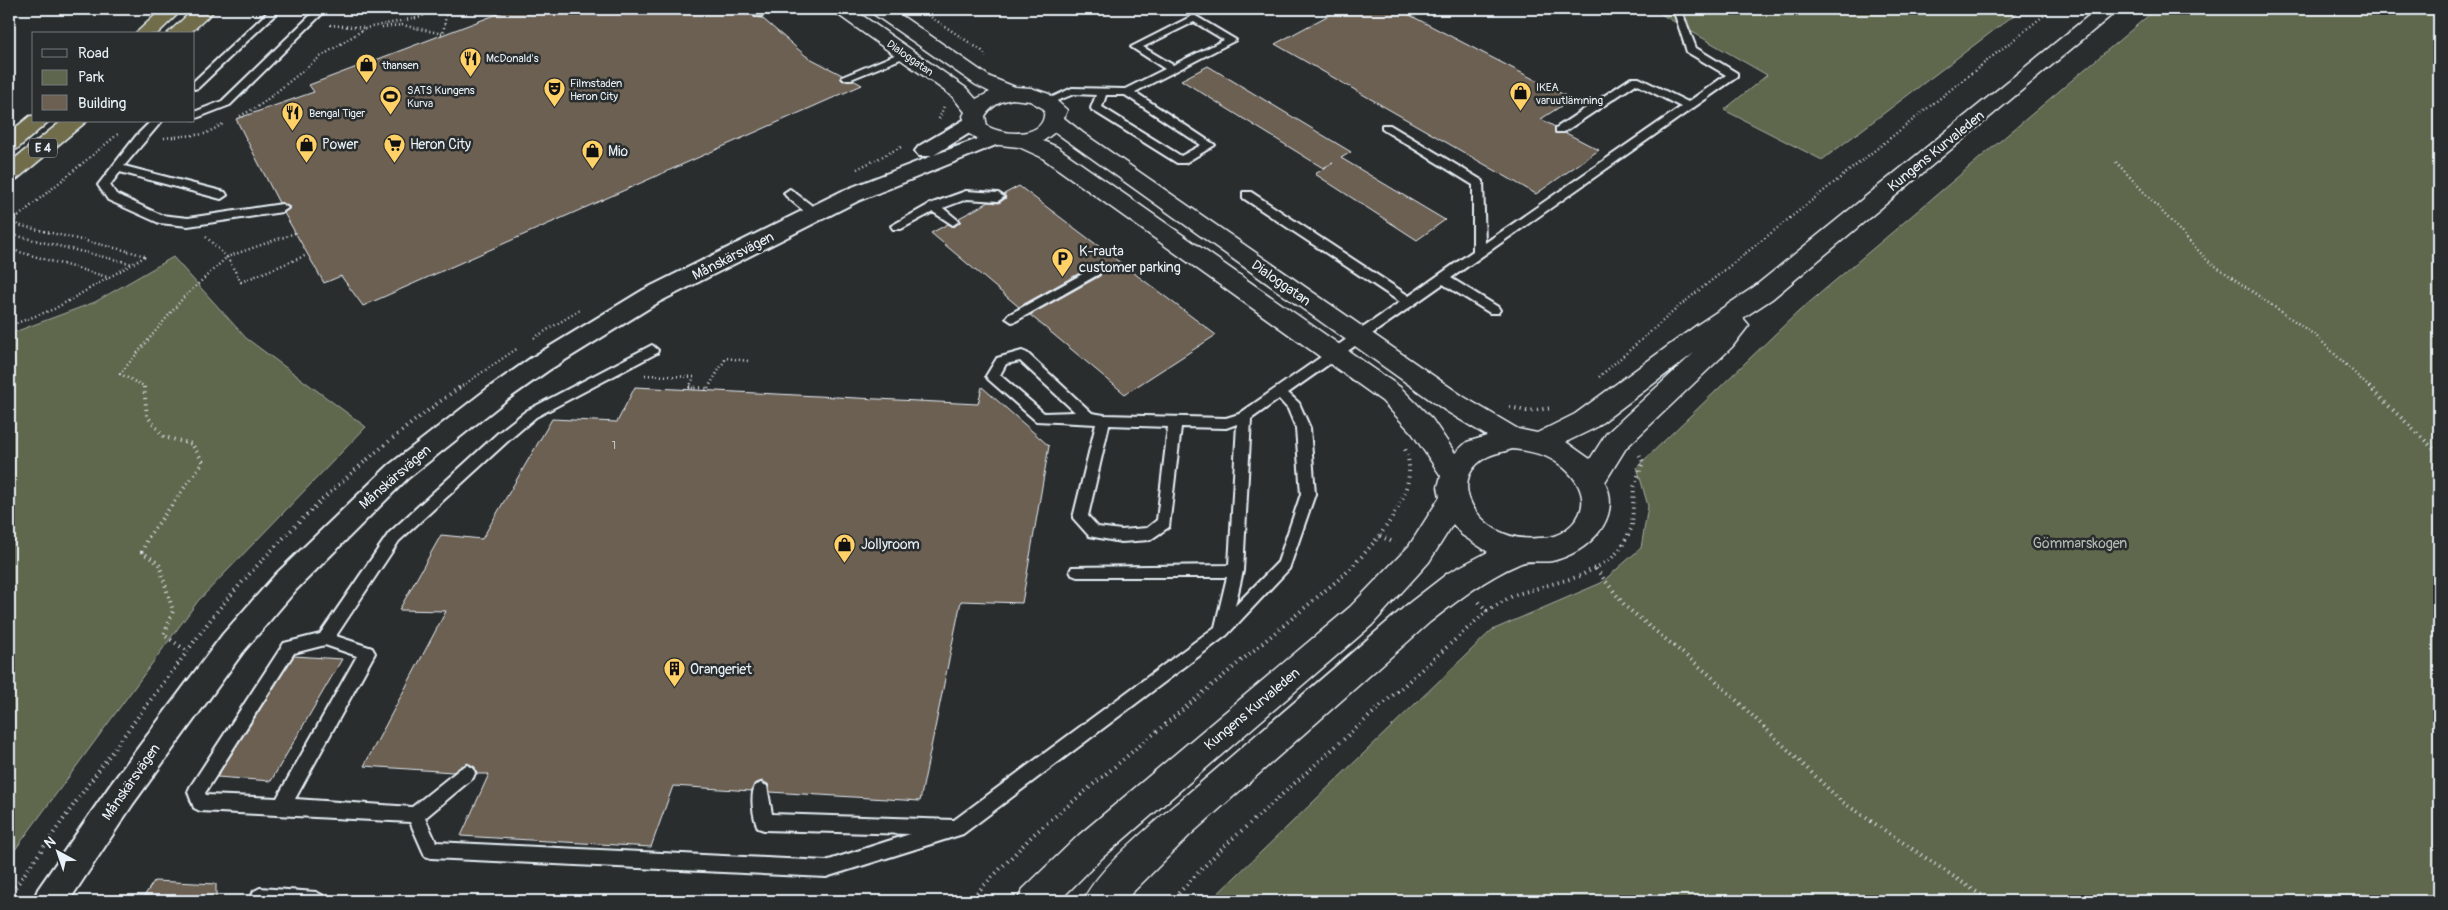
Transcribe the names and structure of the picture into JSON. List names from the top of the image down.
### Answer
{
  "streets": {
    "highway": ["E 4"],
    "street": ["Dialoggatan", "Kungens Kurvaleden", "Månskärsvägen"]
  },
  "crossings": [
    ["Dialoggatan", "Kungens Kurvaleden"],
    ["Dialoggatan", "Månskärsvägen"]
  ],
  "parks": ["Gömmarskogen"],
  "places": {
    "restaurant": ["McDonald's", "Bengal Tiger"],
    "shop": [
      "thansen",
      "IKEA varuutlämning",
      "Power",
      "Mio",
      "Jollyroom"
    ],
    "theatre": ["Filmstaden Heron City"],
    "sports": ["SATS Kungens Kurva"],
    "supermarket": ["Heron City"],
    "parking": ["K-rauta customer parking"],
    "building": ["Orangeriet"]
  },
  "house_numbers": ["1"],
  "legend": ["Road", "Park", "Building"],
  "north": "top left"
}
